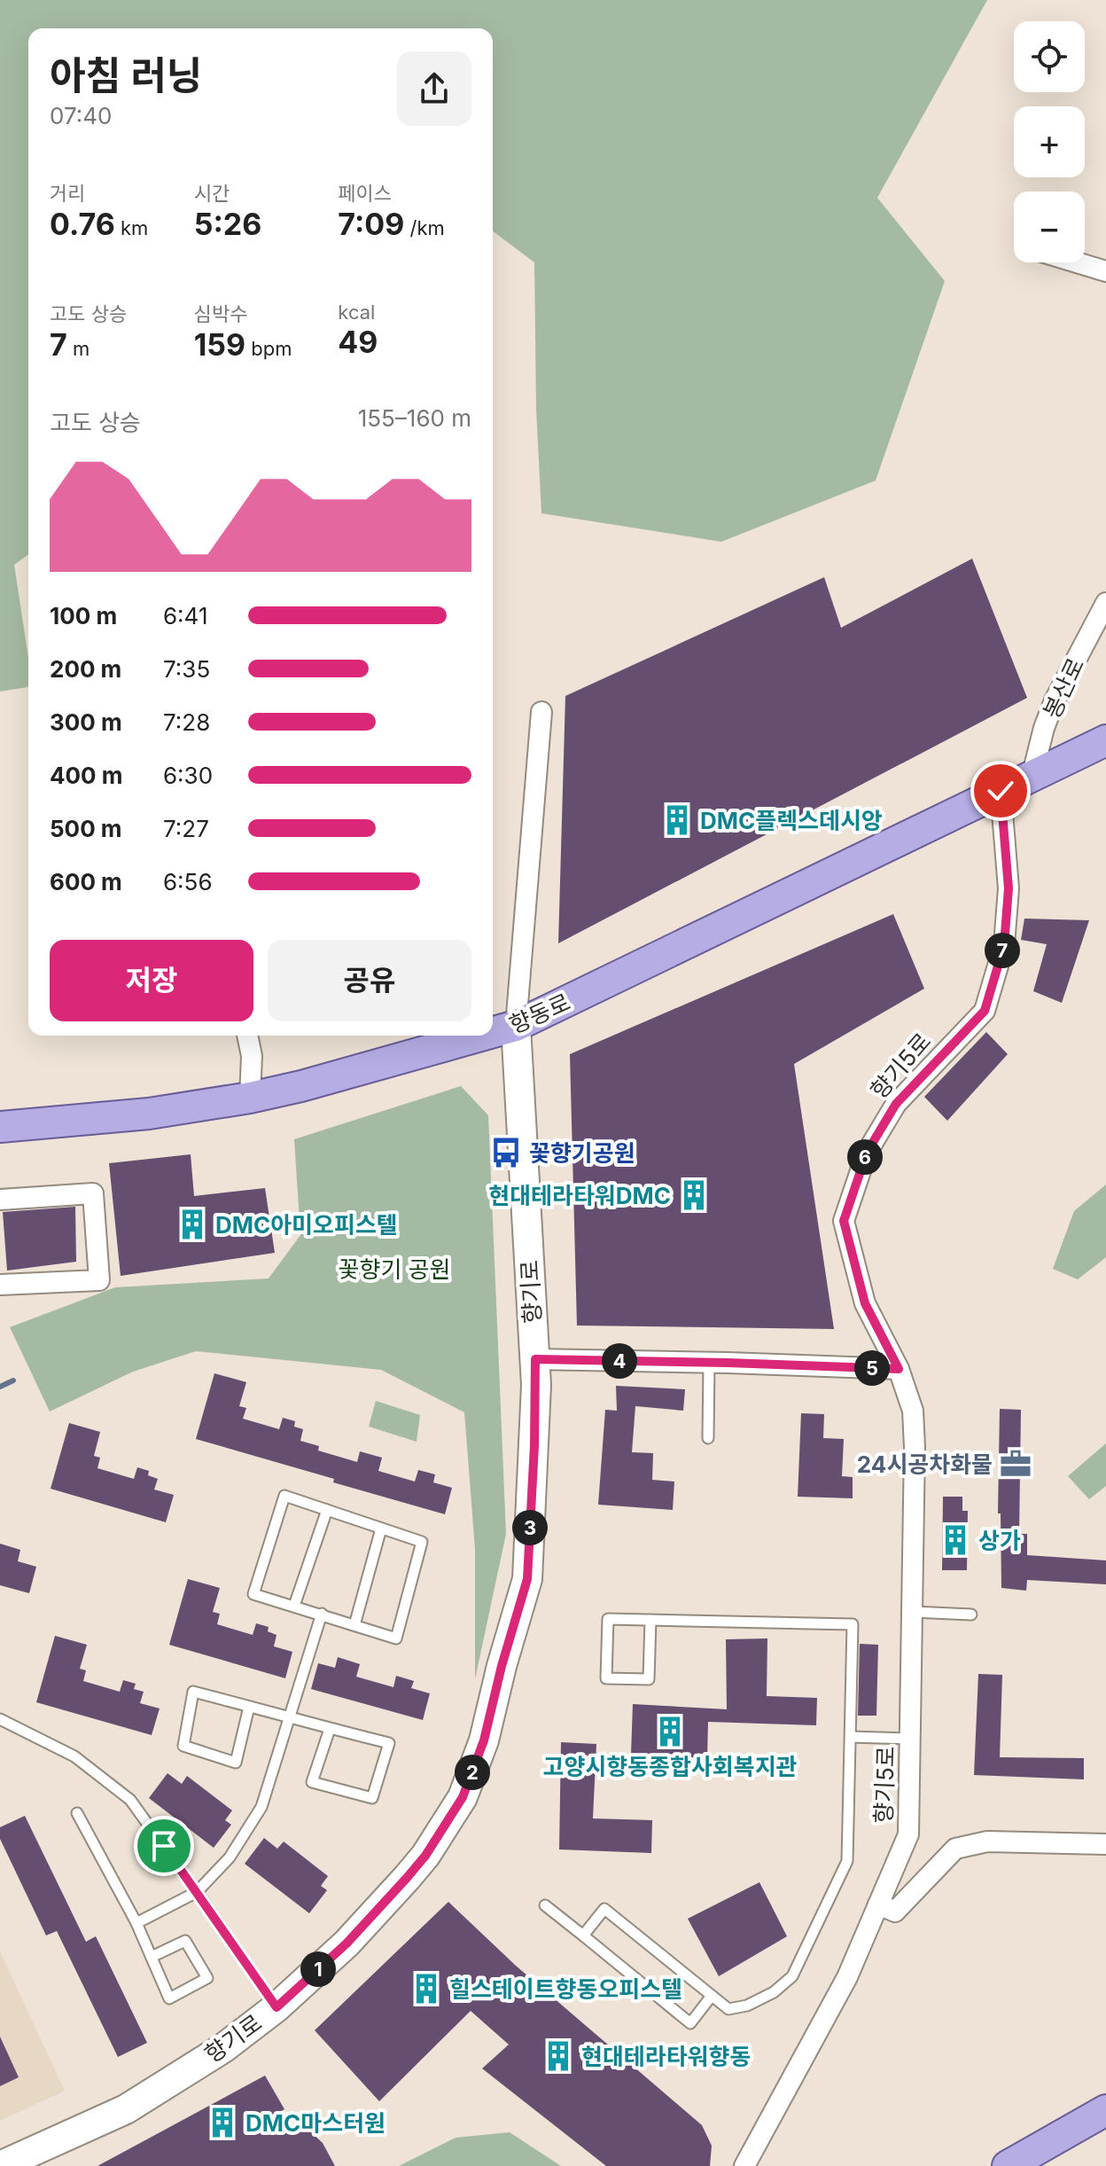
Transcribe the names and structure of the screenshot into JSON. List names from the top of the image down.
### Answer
{
  "streets": {
    "main road": ["향동로", "향기로"],
    "street": ["봉산로", "향기5로"]
  },
  "crossings": [
    ["향동로", "향기5로"],
    ["향동로", "향기로"]
  ],
  "parks": ["꽃향기 공원"],
  "places": {
    "building": [
      "DMC플렉스데시앙",
      "현대테라타워DMC",
      "DMC아미오피스텔",
      "상가",
      "고양시향동종합사회복지관",
      "힐스테이트향동오피스텔",
      "현대테라타워향동",
      "DMC마스터원"
    ],
    "bus stop": ["꽃향기공원"],
    "office": ["24시공차화물"]
  },
  "page": {
    "map_buttons": ["+", "−"],
    "heading": ["아침 러닝", "07:40"],
    "stats": [
      ["거리", "0.76 km"],
      ["시간", "5:26"],
      ["페이스", "7:09 /km"],
      ["고도 상승", "7 m"],
      ["심박수", "159 bpm"],
      ["kcal", "49"]
    ],
    "chart": ["고도 상승", "155–160 m"],
    "list": [
      {
        "name": "100 m",
        "note": "6:41"
      },
      {
        "name": "200 m",
        "note": "7:35"
      },
      {
        "name": "300 m",
        "note": "7:28"
      },
      {
        "name": "400 m",
        "note": "6:30"
      },
      {
        "name": "500 m",
        "note": "7:27"
      },
      {
        "name": "600 m",
        "note": "6:56"
      }
    ],
    "buttons": ["저장", "공유"],
    "pins": [
      "7",
      "6",
      "4",
      "5",
      "3",
      "2",
      "1"
    ]
  }
}
